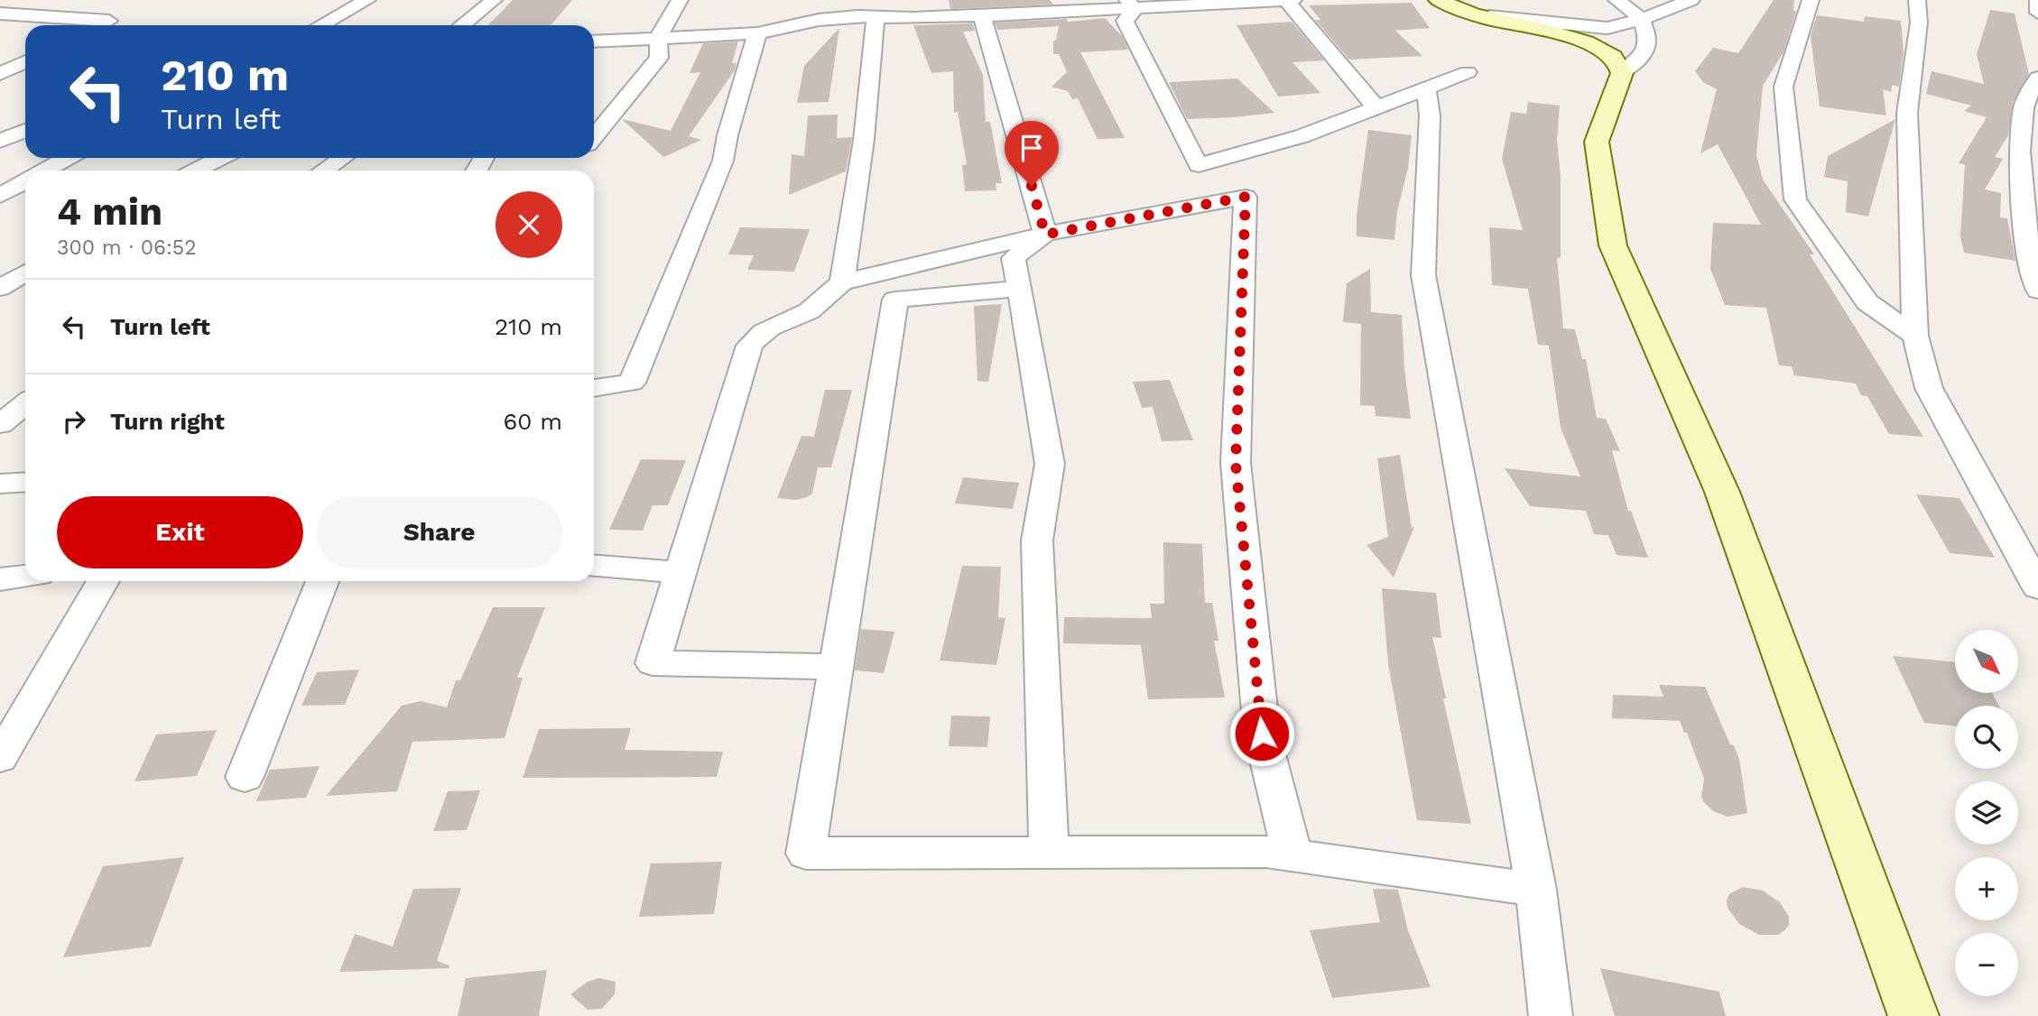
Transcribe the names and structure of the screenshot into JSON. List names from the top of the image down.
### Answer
{
  "north": "bottom right",
  "page": {
    "turn": ["210 m", "Turn left"],
    "heading": ["4 min", "300 m · 06:52"],
    "list": [
      {
        "name": "Turn left",
        "value": "210 m"
      },
      {
        "name": "Turn right",
        "value": "60 m"
      }
    ],
    "buttons": ["Exit", "Share"],
    "map_buttons": ["+", "−"]
  }
}
